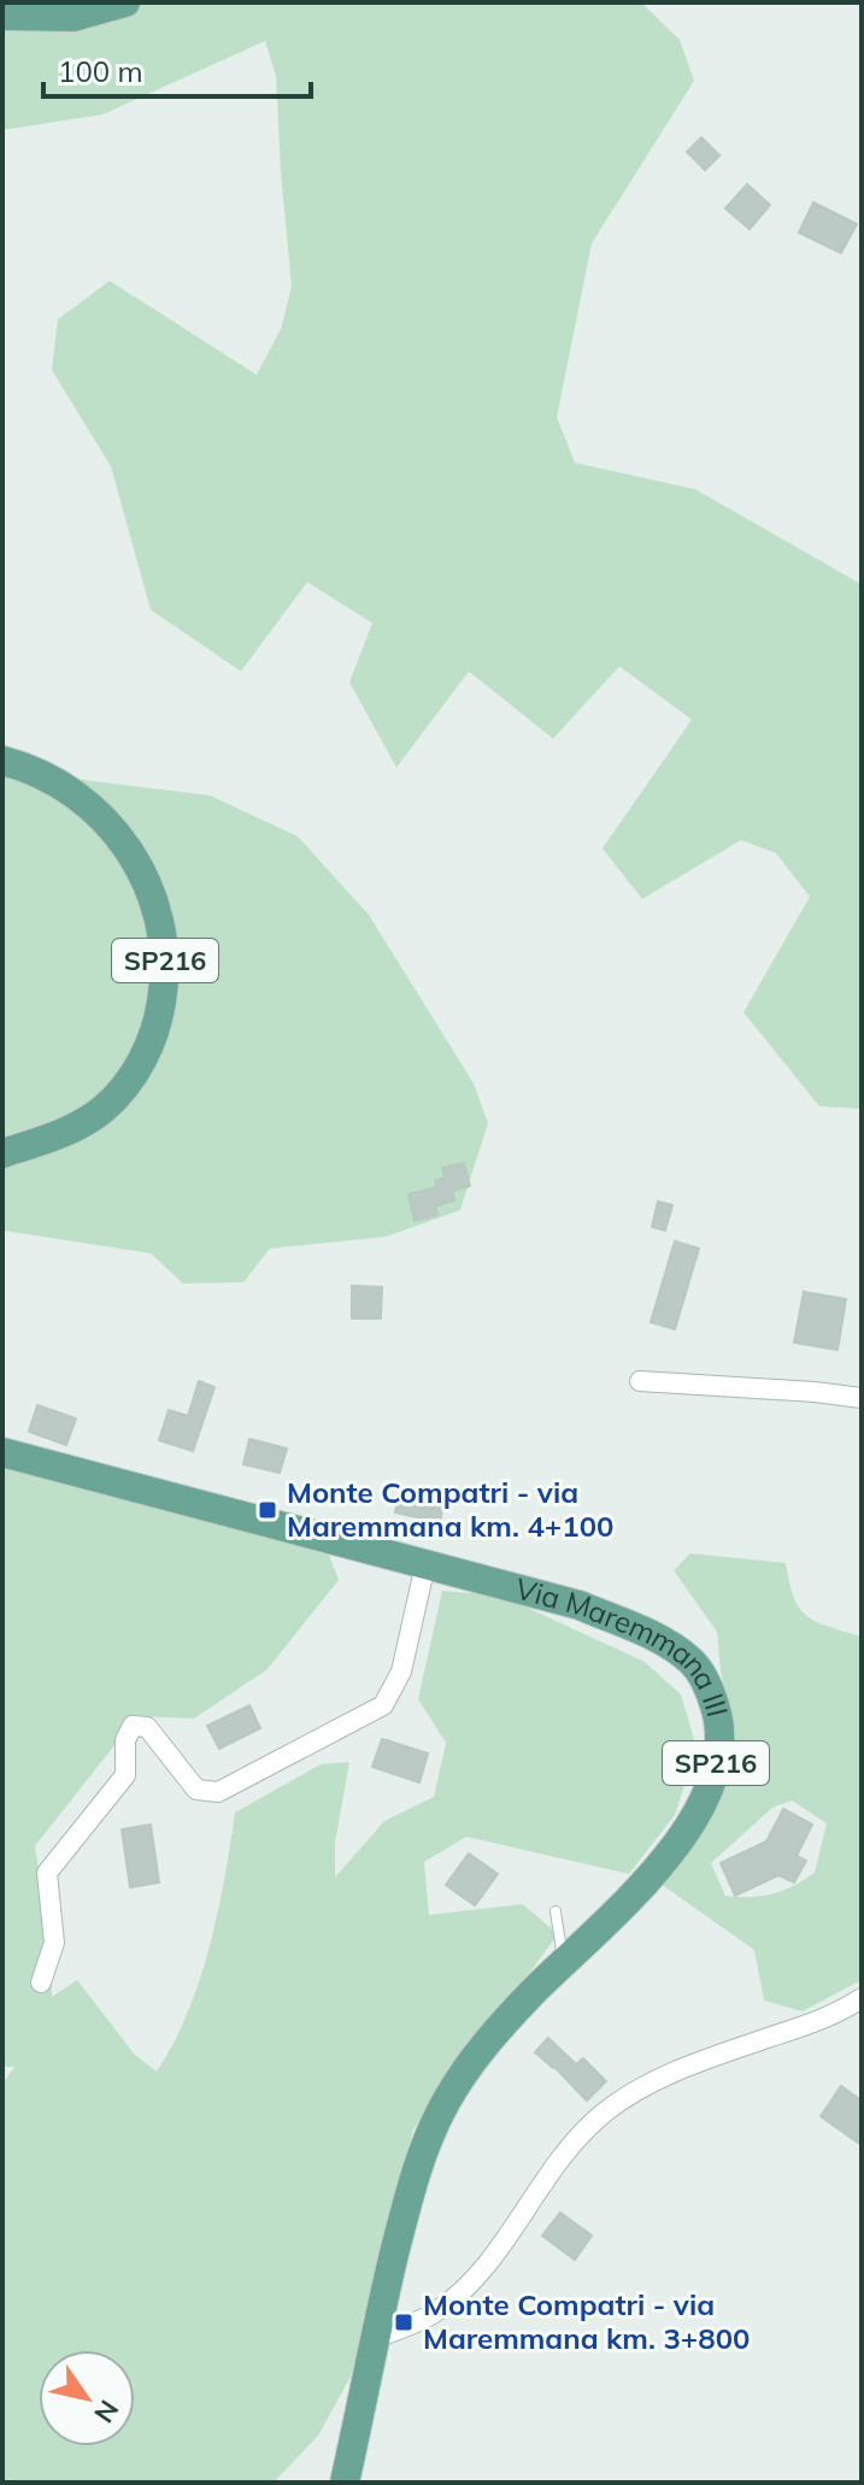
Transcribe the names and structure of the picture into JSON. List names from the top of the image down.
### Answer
{
  "streets": {
    "main road": ["SP216", "Via Maremmana III"]
  },
  "places": {
    "transit": ["Monte Compatri - via Maremmana km. 4+100", "Monte Compatri - via Maremmana km. 3+800"]
  },
  "scale_bar": "100 m",
  "north": "bottom right"
}
